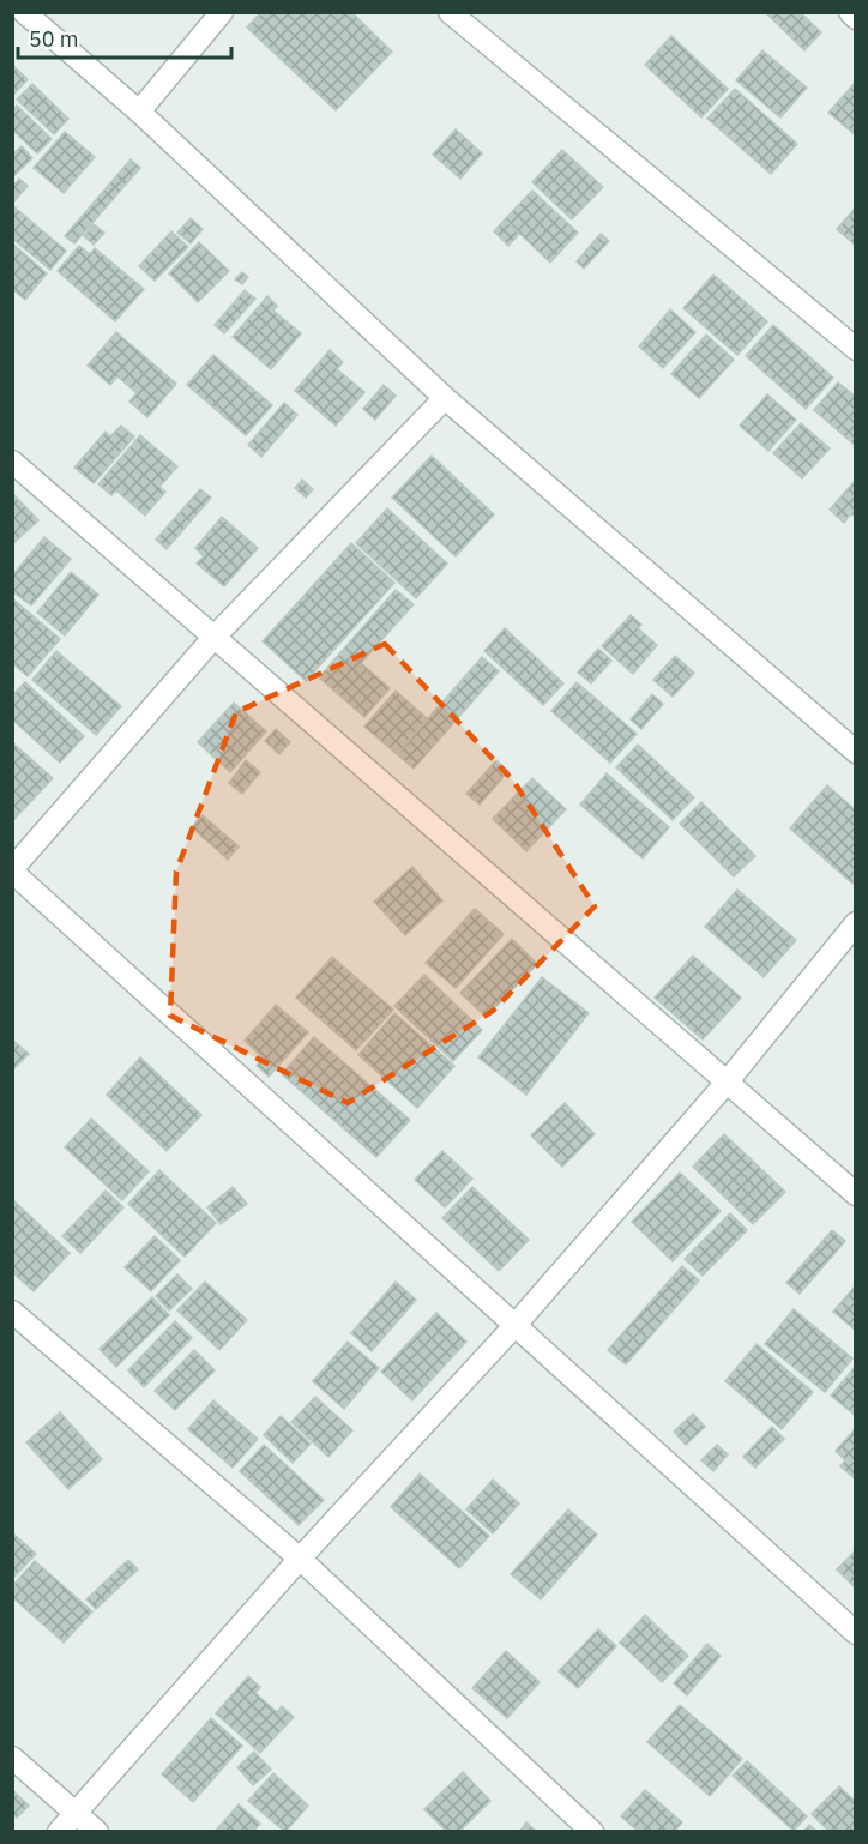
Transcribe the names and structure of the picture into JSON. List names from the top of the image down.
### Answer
{
  "scale_bar": "50 m"
}
